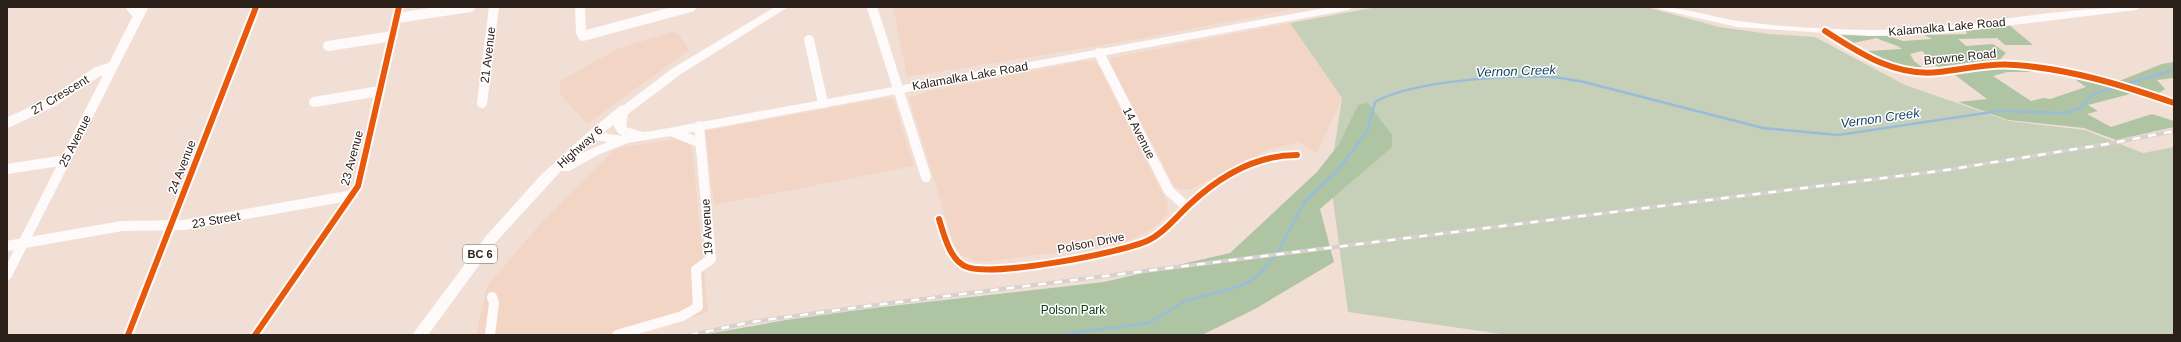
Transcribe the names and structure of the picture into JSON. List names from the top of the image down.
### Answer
{
  "streets": {
    "main road": ["Kalamalka Lake Road", "Highway 6", "BC 6"],
    "street": [
      "21 Avenue",
      "Browne Road",
      "27 Crescent",
      "14 Avenue",
      "25 Avenue",
      "23 Avenue",
      "24 Avenue",
      "23 Street",
      "19 Avenue",
      "Polson Drive"
    ]
  },
  "crossings": [
    ["Kalamalka Lake Road", "Browne Road"],
    ["Kalamalka Lake Road", "14 Avenue"],
    ["Kalamalka Lake Road", "Highway 6"],
    ["Kalamalka Lake Road", "19 Avenue"],
    ["27 Crescent", "25 Avenue"],
    ["14 Avenue", "Polson Drive"],
    ["25 Avenue", "23 Street"],
    ["23 Avenue", "23 Street"],
    ["24 Avenue", "23 Street"]
  ],
  "water": ["Vernon Creek"],
  "parks": ["Polson Park"]
}
